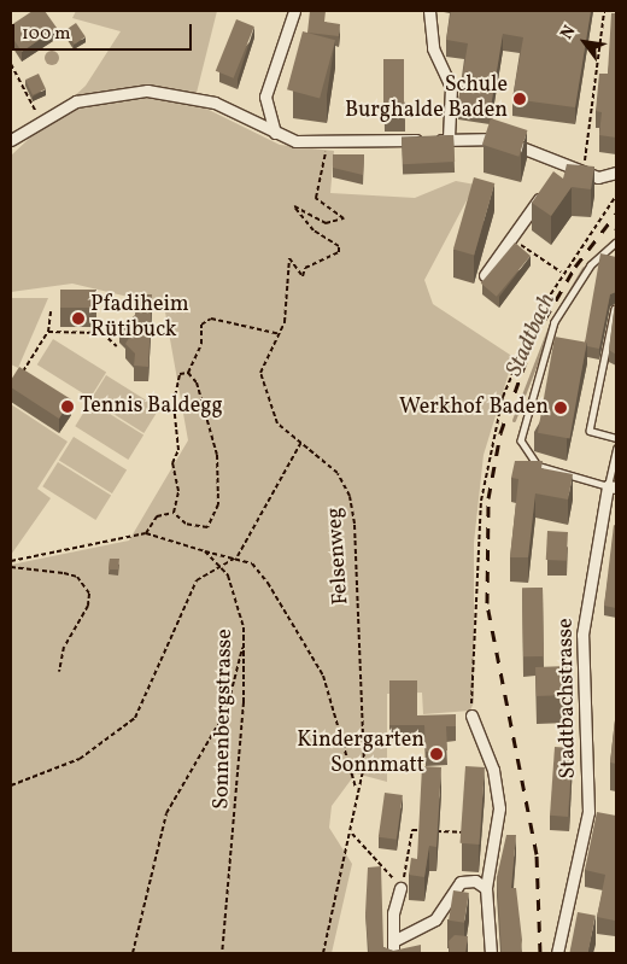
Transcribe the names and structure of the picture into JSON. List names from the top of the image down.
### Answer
{
  "streets": {
    "street": ["Stadtbachstrasse"],
    "path": ["Felsenweg", "Sonnenbergstrasse"]
  },
  "water": ["Stadtbach"],
  "places": [
    "Schule Burghalde Baden",
    "Pfadiheim Rütibuck",
    "Tennis Baldegg",
    "Werkhof Baden",
    "Kindergarten Sonnmatt"
  ],
  "scale_bar": "100 m",
  "north": "top left"
}
